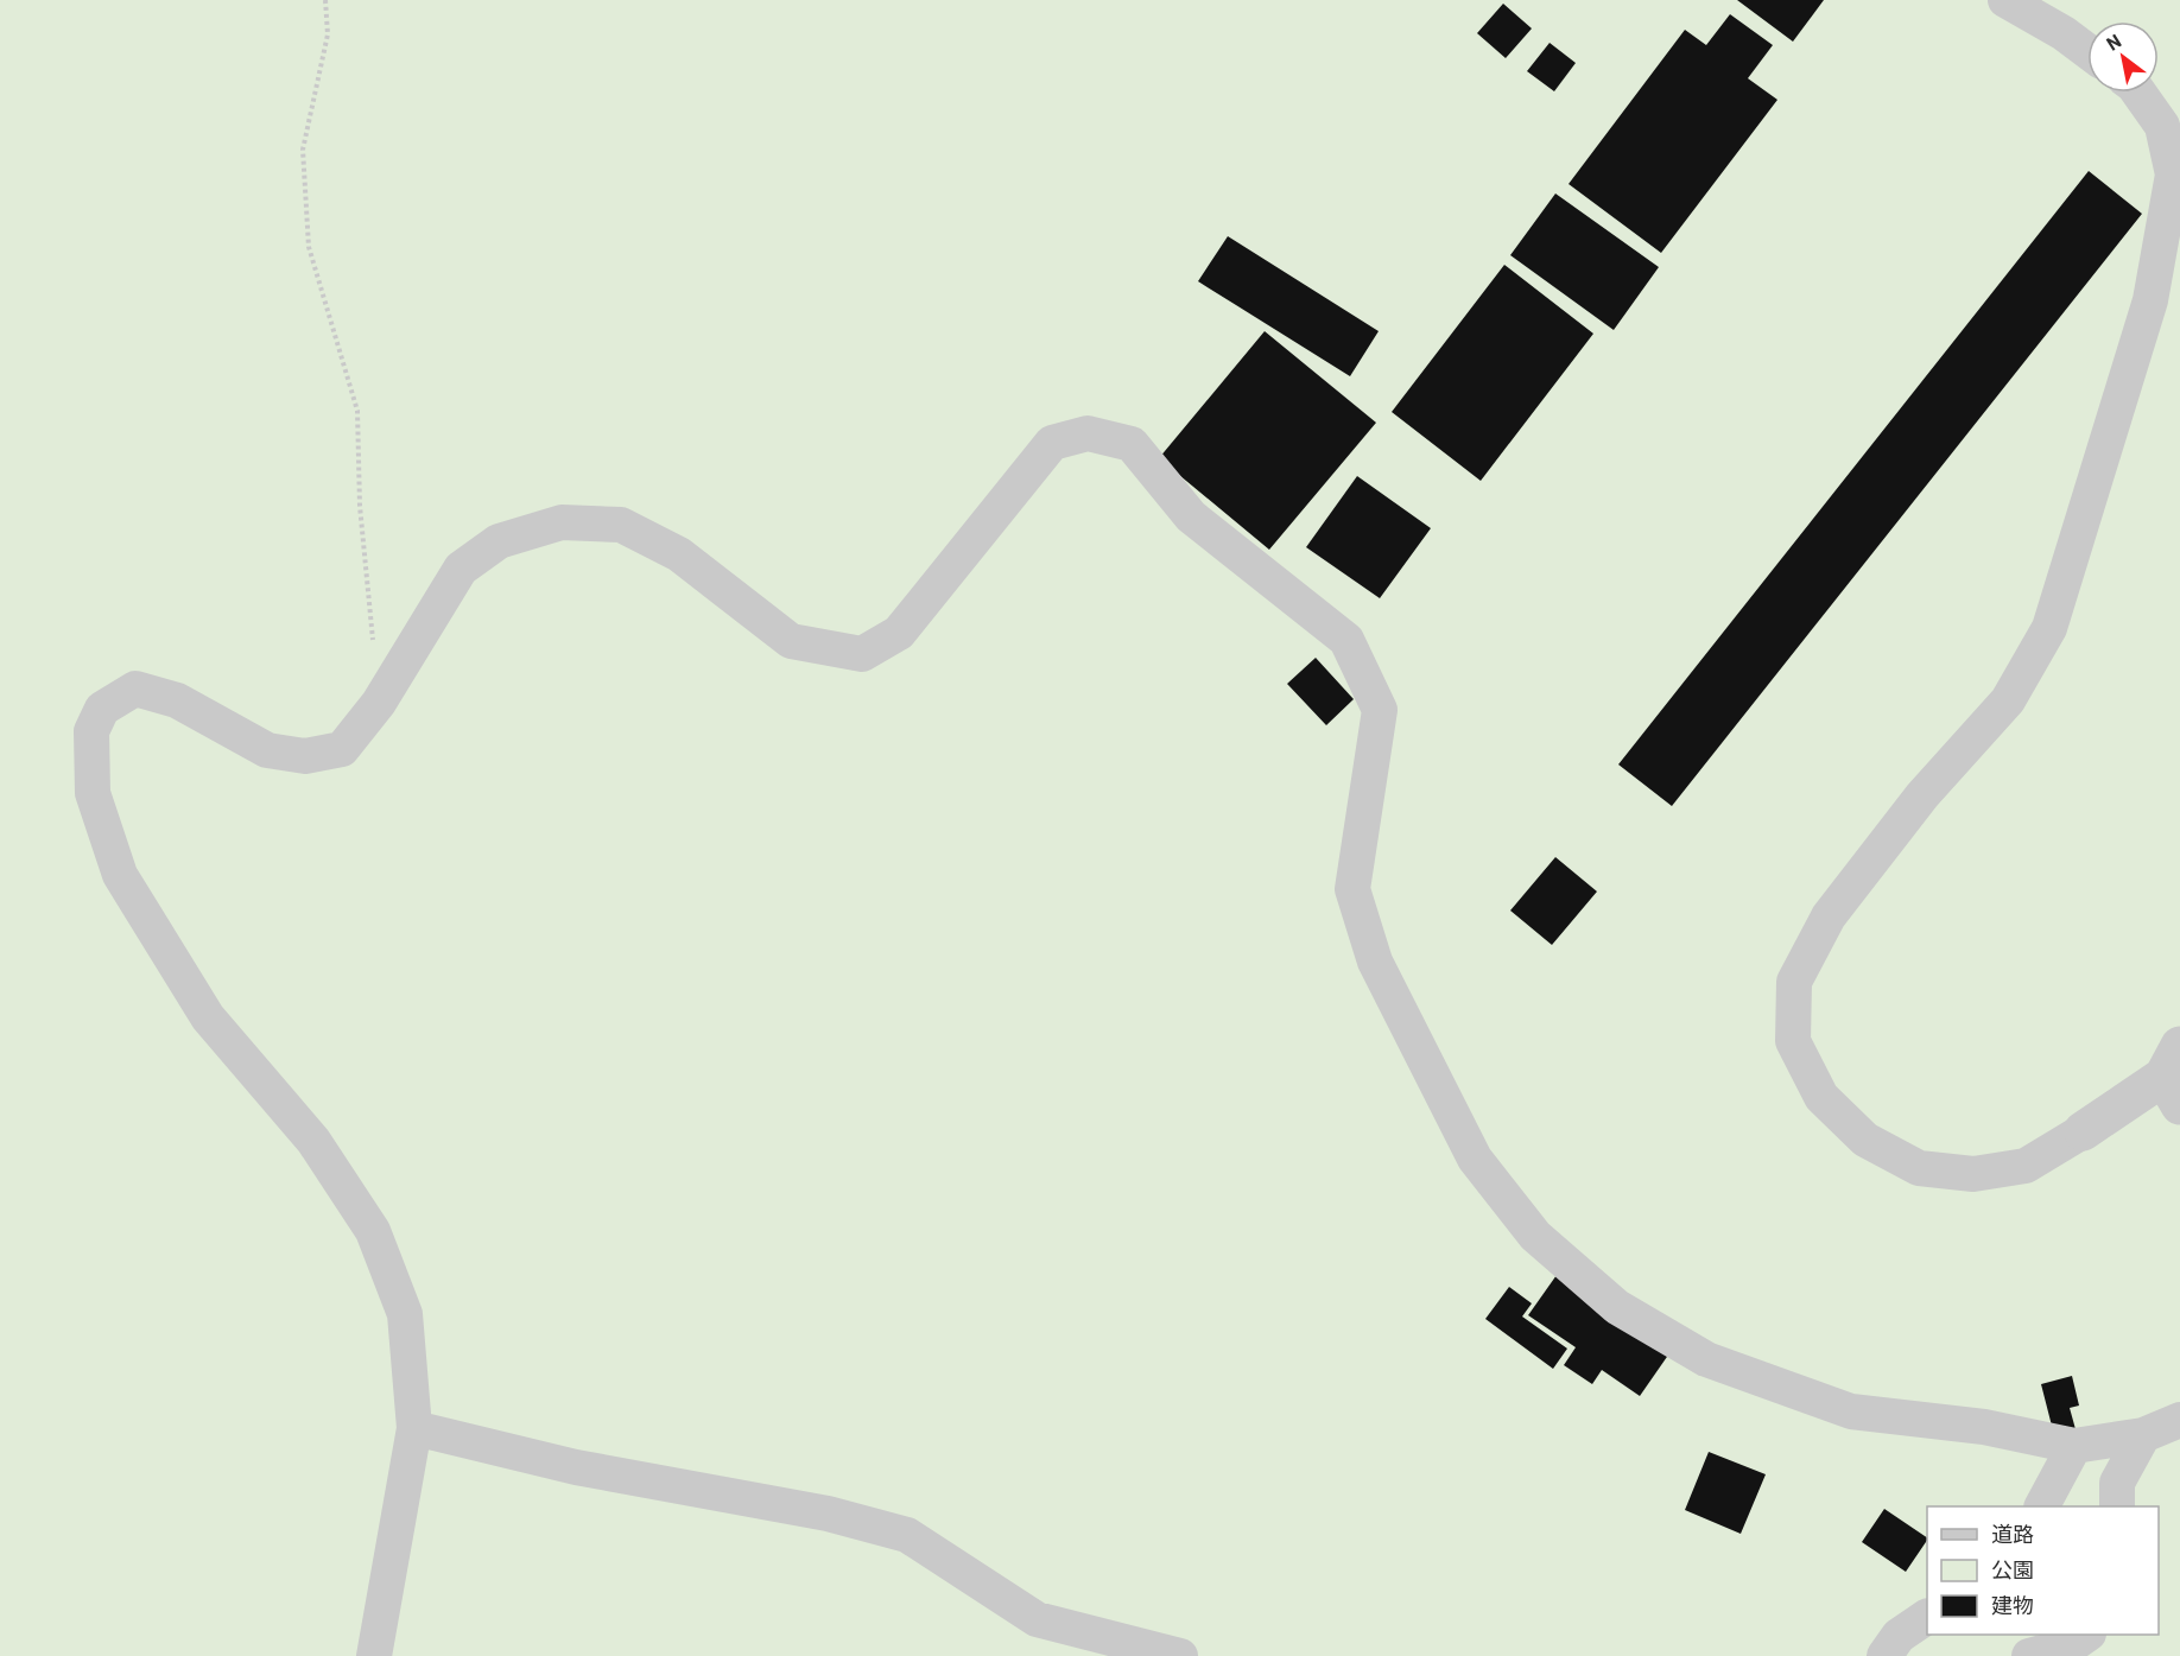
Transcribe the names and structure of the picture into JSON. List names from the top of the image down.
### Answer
{
  "legend": ["道路", "公園", "建物"],
  "north": "top left"
}
